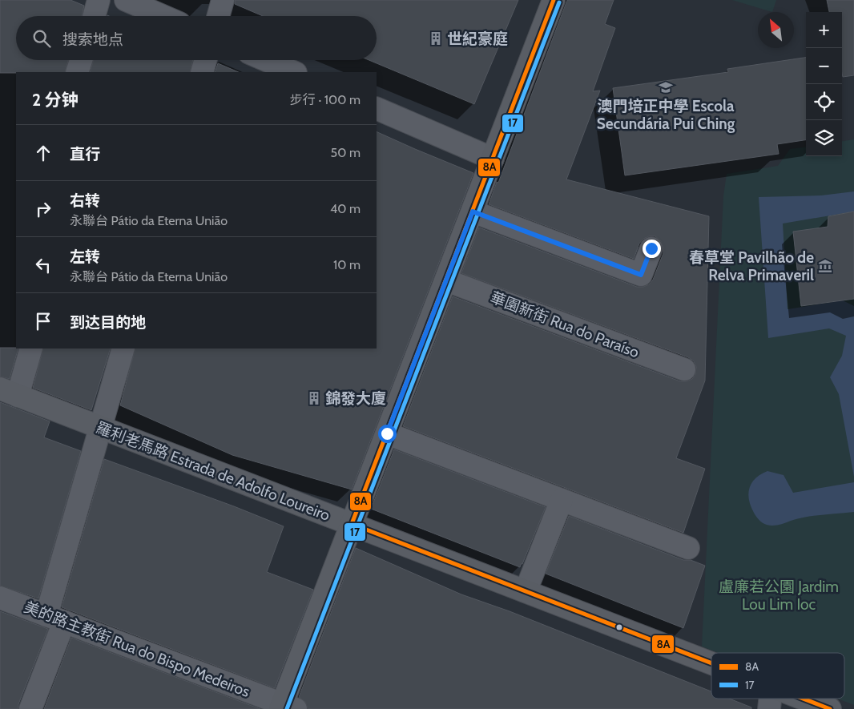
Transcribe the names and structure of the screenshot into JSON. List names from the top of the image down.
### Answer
{
  "streets": {
    "street": ["華園新街 Rua do Paraíso", "羅利老馬路 Estrada de Adolfo Loureiro", "美的路主教街 Rua do Bispo Medeiros"]
  },
  "parks": ["盧廉若公園 Jardim Lou Lim Ioc"],
  "places": {
    "building": ["世紀豪庭", "錦發大廈"],
    "school or university": ["澳門培正中學 Escola Secundária Pui Ching"],
    "museum": ["春草堂 Pavilhão de Relva Primaveril"]
  },
  "lines": ["transit line 8A", "transit line 17"],
  "legend": ["8A", "17"],
  "north": "top left",
  "page": {
    "map_buttons": ["+", "−"],
    "search": "搜索地点",
    "heading": ["2 分钟", "步行 · 100 m"],
    "list": [
      ["直行", "50 m"],
      ["右转", "永聯台 Pátio da Eterna União", "40 m"],
      ["左转", "永聯台 Pátio da Eterna União", "10 m"],
      "到达目的地"
    ]
  }
}
